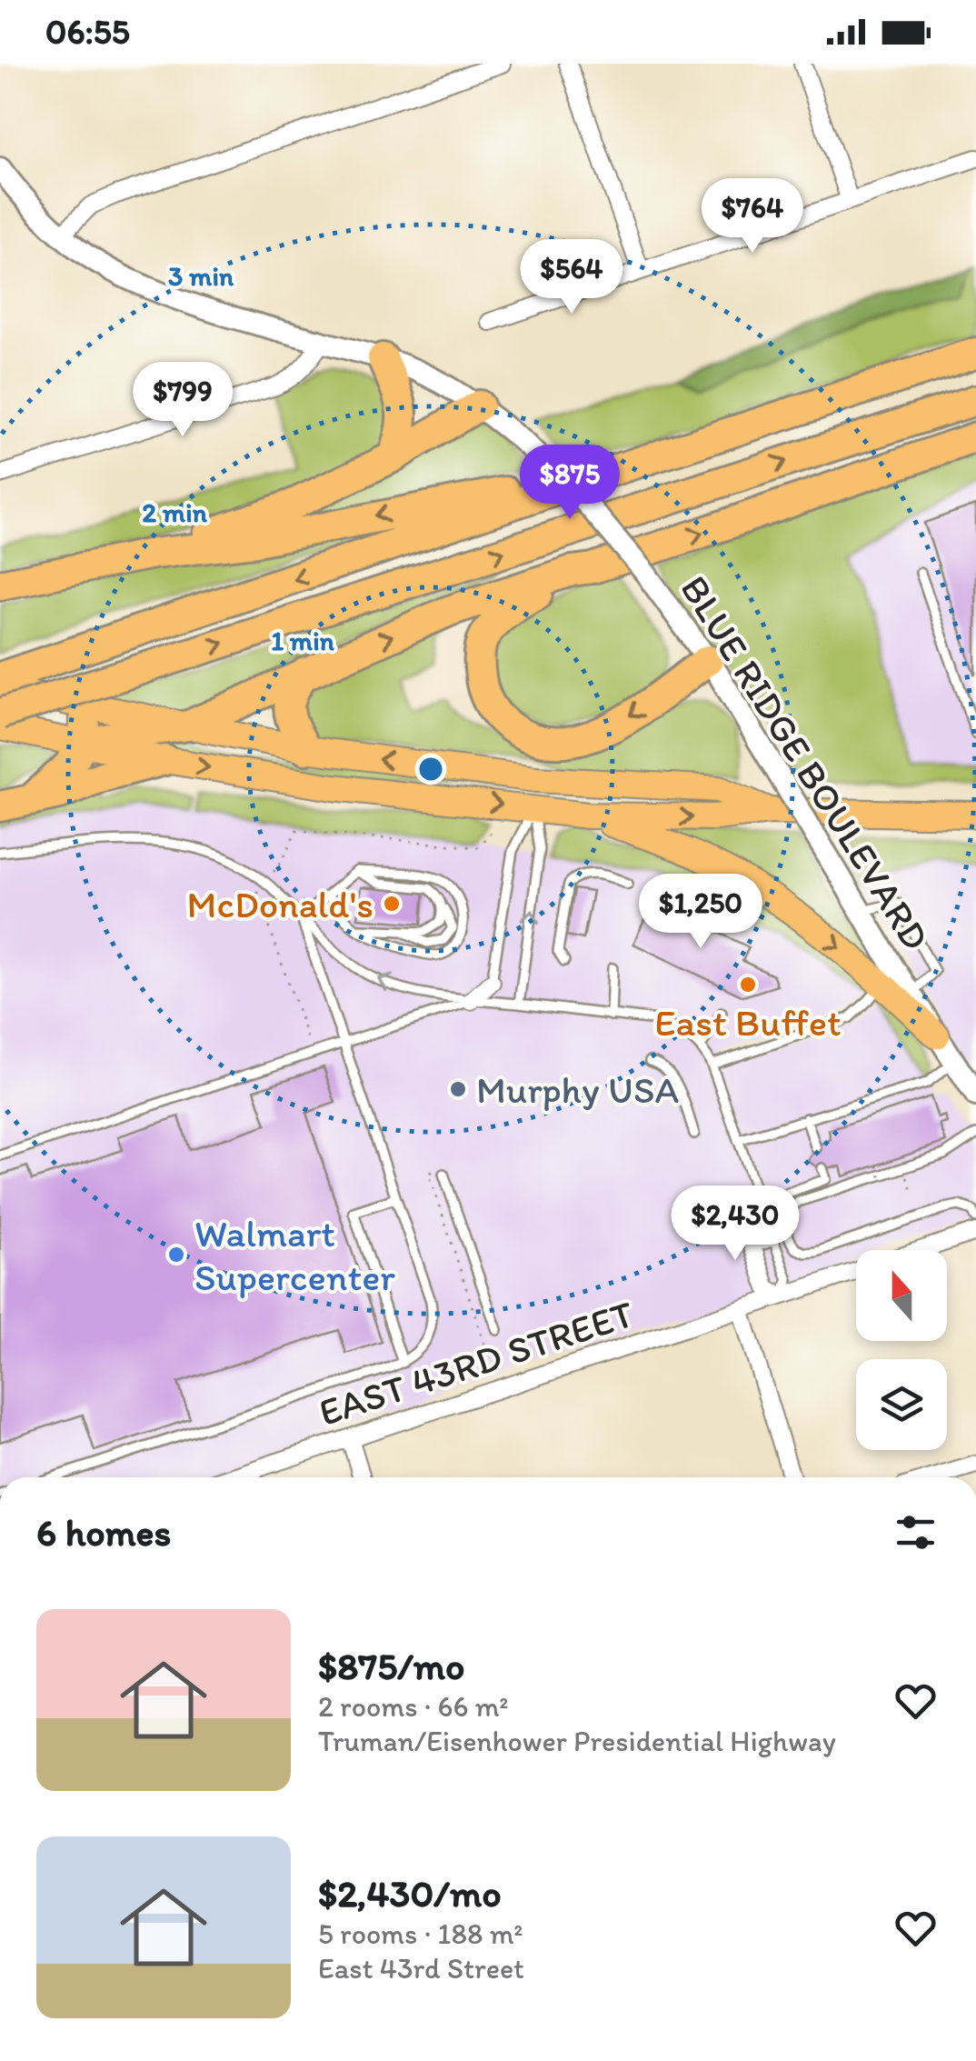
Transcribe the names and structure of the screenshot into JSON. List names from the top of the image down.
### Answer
{
  "streets": {
    "street": ["BLUE RIDGE BOULEVARD", "EAST 43RD STREET"]
  },
  "places": [
    "McDonald's",
    "East Buffet",
    "Murphy USA",
    "Walmart Supercenter"
  ],
  "north": "top",
  "page": {
    "status": "06:55",
    "price": [
      "$764",
      "$564",
      "$799",
      "$875",
      "$1,250",
      "$2,430"
    ],
    "heading": "6 homes",
    "list": [
      {
        "name": "$875/mo",
        "note": "2 rooms · 66 m² · Truman/Eisenhower Presidential Highway"
      },
      {
        "name": "$2,430/mo",
        "note": "5 rooms · 188 m² · East 43rd Street"
      }
    ]
  },
  "rings": ["3 min", "2 min", "1 min"]
}
